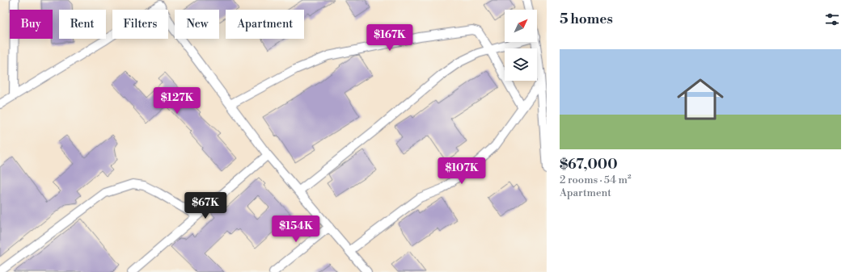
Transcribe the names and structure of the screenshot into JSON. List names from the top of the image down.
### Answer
{
  "north": "top right",
  "page": {
    "heading": "5 homes",
    "chip": [
      "Buy",
      "Rent",
      "Filters",
      "New",
      "Apartment"
    ],
    "price": [
      "$167K",
      "$127K",
      "$107K",
      "$67K",
      "$154K"
    ],
    "list": [
      {
        "name": "$67,000",
        "note": "2 rooms · 54 m² · Apartment"
      }
    ]
  }
}
